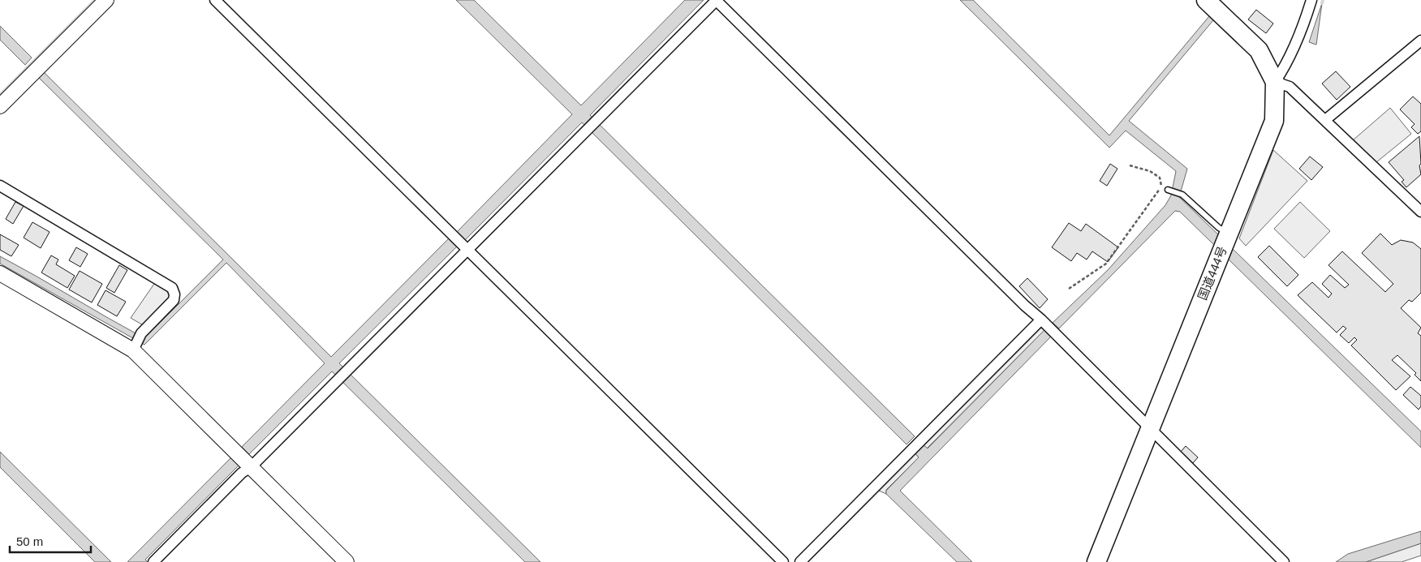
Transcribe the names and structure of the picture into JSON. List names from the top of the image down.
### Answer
{
  "streets": {
    "highway": ["国道444号"]
  },
  "scale_bar": "50 m"
}
